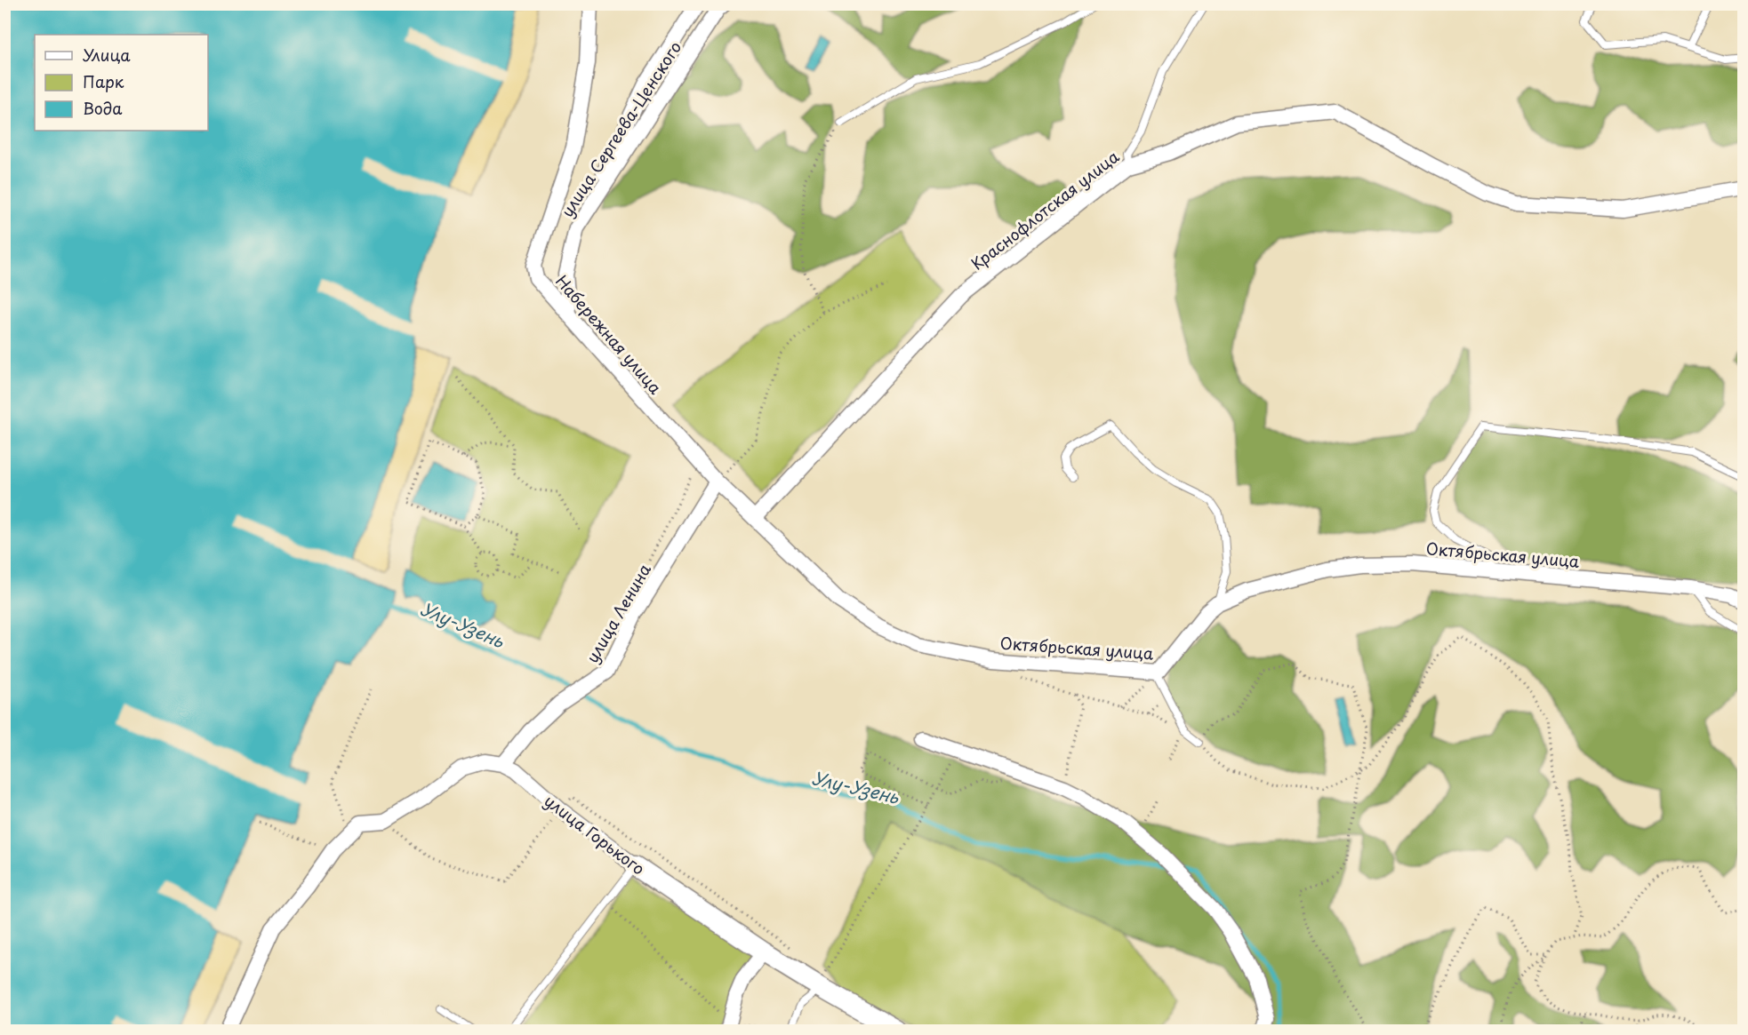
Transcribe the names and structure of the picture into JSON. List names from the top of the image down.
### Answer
{
  "streets": {
    "main road": ["улица Горького"],
    "street": [
      "улица Сергеева-Ценского",
      "Краснофлотская улица",
      "Набережная улица",
      "Октябрьская улица",
      "улица Ленина"
    ]
  },
  "crossings": [
    ["улица Сергеева-Ценского", "Набережная улица"],
    ["Краснофлотская улица", "Октябрьская улица"],
    ["Набережная улица", "Октябрьская улица"],
    ["Набережная улица", "улица Ленина"],
    ["Октябрьская улица", "улица Ленина"],
    ["улица Ленина", "улица Горького"]
  ],
  "water": ["Улу-Узень"],
  "legend": ["Улица", "Парк", "Вода"]
}
